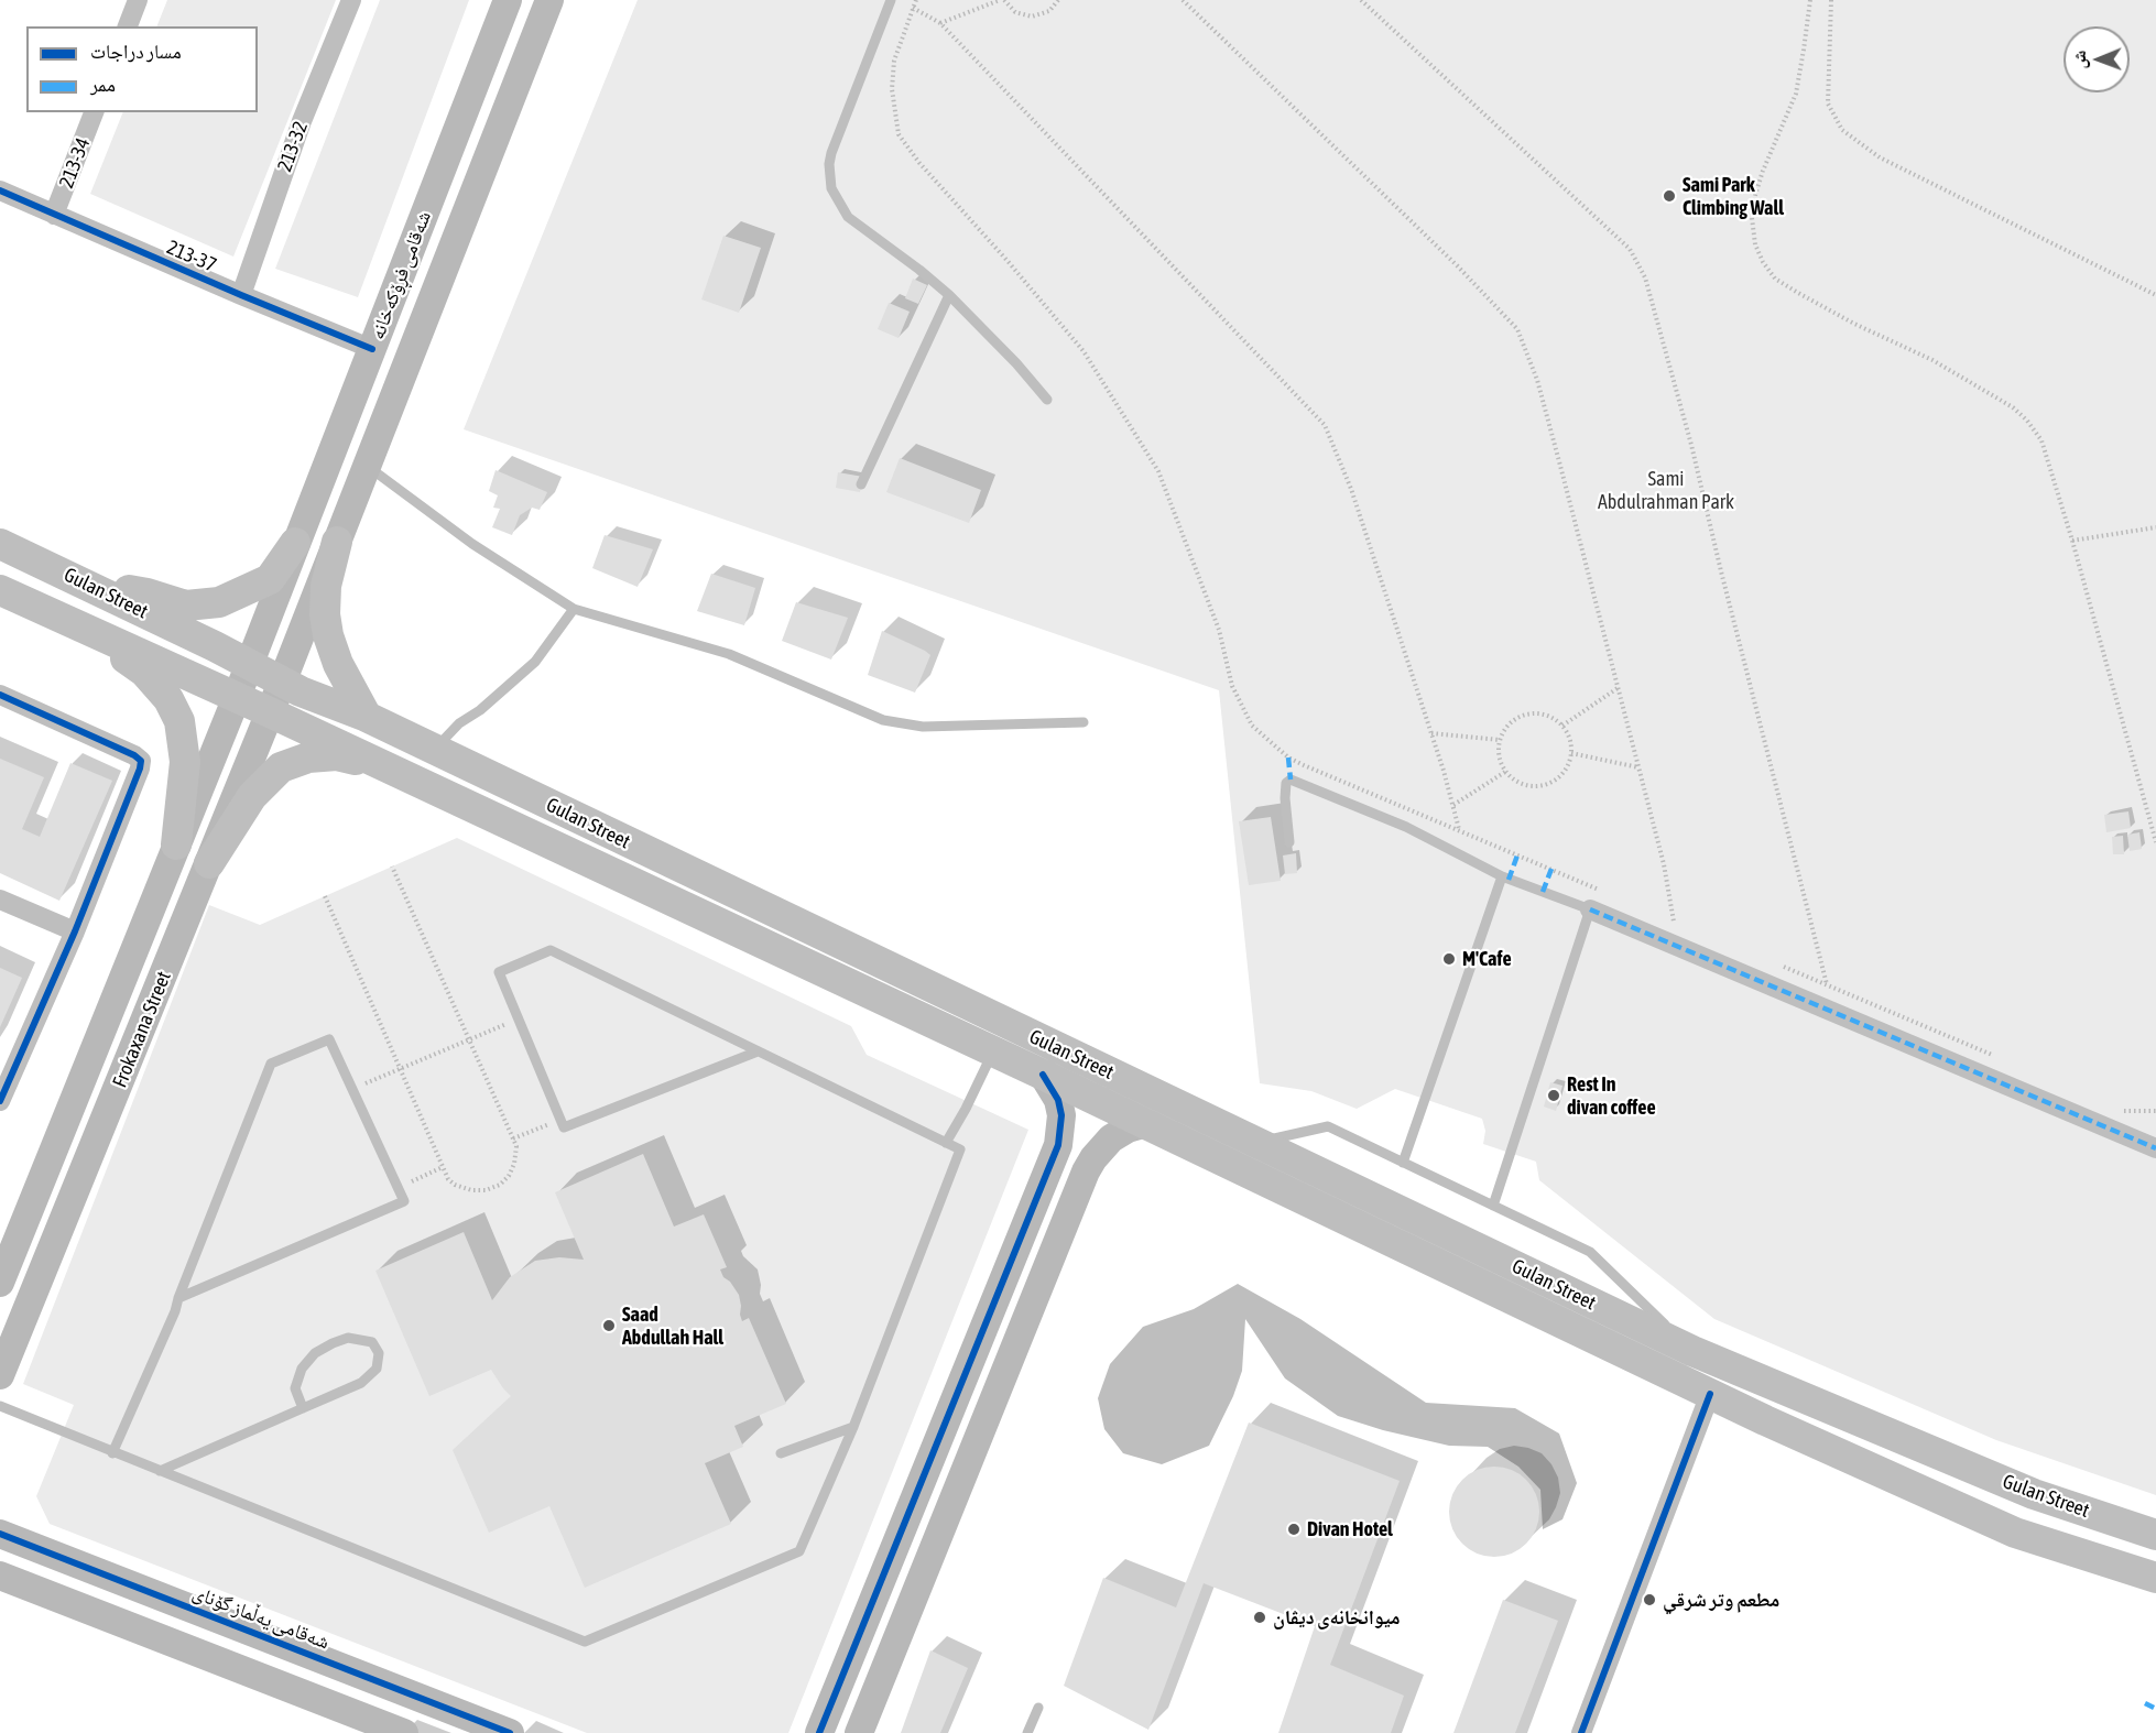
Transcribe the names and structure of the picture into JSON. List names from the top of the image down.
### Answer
{
  "streets": {
    "main road": [
      "شەقامی فڕۆکەخانە",
      "Gulan Street",
      "Frokaxana Street",
      "شەقامی یەڵماز گۆنای"
    ],
    "street": ["213-32", "213-34", "213-37"]
  },
  "crossings": [
    ["213-32", "213-37"],
    ["213-34", "213-37"],
    ["213-37", "شەقامی فڕۆکەخانە"],
    ["شەقامی فڕۆکەخانە", "Gulan Street"],
    ["شەقامی فڕۆکەخانە", "Frokaxana Street"],
    ["Gulan Street", "Frokaxana Street"]
  ],
  "parks": ["Sami Abdulrahman Park"],
  "places": [
    "Sami Park Climbing Wall",
    "M'Cafe",
    "Rest In divan coffee",
    "Saad Abdullah Hall",
    "Divan Hotel",
    "مطعم وتر شرقي",
    "میوانخانەی دیڤان"
  ],
  "legend": ["مسار دراجات", "ممر"],
  "north": "left"
}
